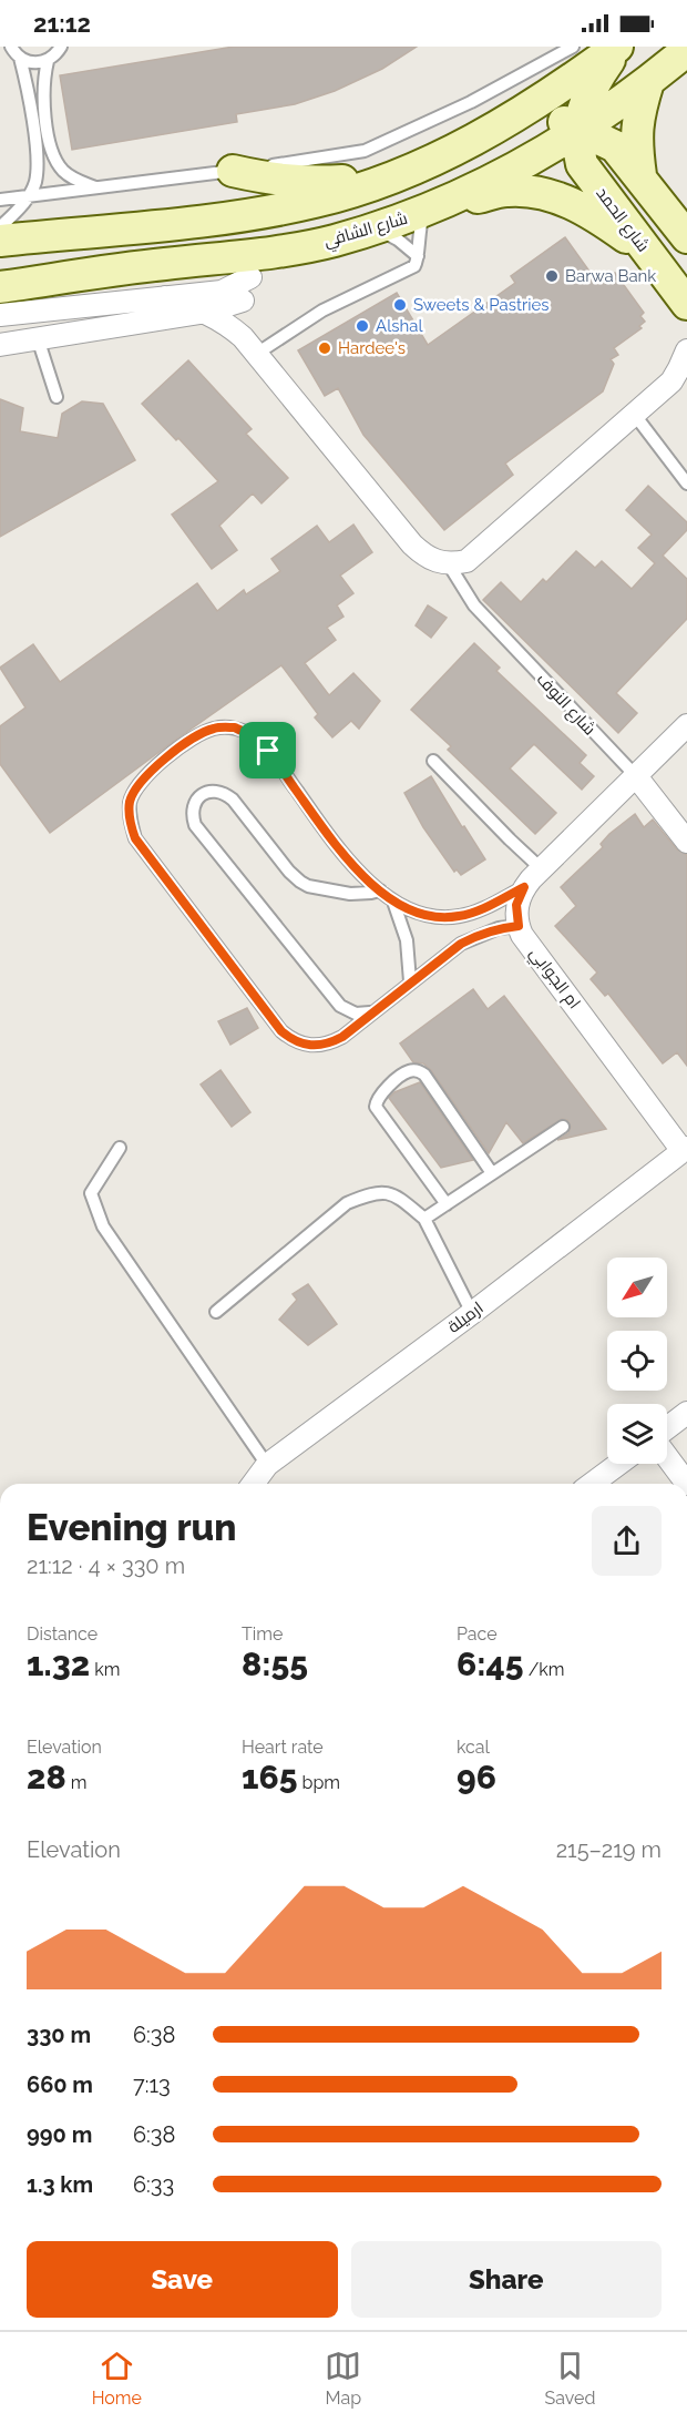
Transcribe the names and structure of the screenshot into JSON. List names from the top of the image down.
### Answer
{
  "streets": {
    "main road": ["شارع الحمد", "شارع الشافي"],
    "street": ["شارع النوف", "ام الجوابي", "ارميلة"]
  },
  "crossings": [
    ["شارع الحمد", "شارع الشافي"],
    ["ام الجوابي", "ارميلة"]
  ],
  "places": [
    "Barwa Bank",
    "Sweets & Pastries",
    "Alshal",
    "Hardee's"
  ],
  "north": "bottom left",
  "page": {
    "status": "21:12",
    "heading": ["Evening run", "21:12 · 4 × 330 m"],
    "stats": [
      ["Distance", "1.32 km"],
      ["Time", "8:55"],
      ["Pace", "6:45 /km"],
      ["Elevation", "28 m"],
      ["Heart rate", "165 bpm"],
      ["kcal", "96"]
    ],
    "chart": ["Elevation", "215–219 m"],
    "list": [
      {
        "name": "330 m",
        "note": "6:38"
      },
      {
        "name": "660 m",
        "note": "7:13"
      },
      {
        "name": "990 m",
        "note": "6:38"
      },
      {
        "name": "1.3 km",
        "note": "6:33"
      }
    ],
    "buttons": ["Save", "Share"],
    "tabs": ["Home", "Map", "Saved"]
  }
}
